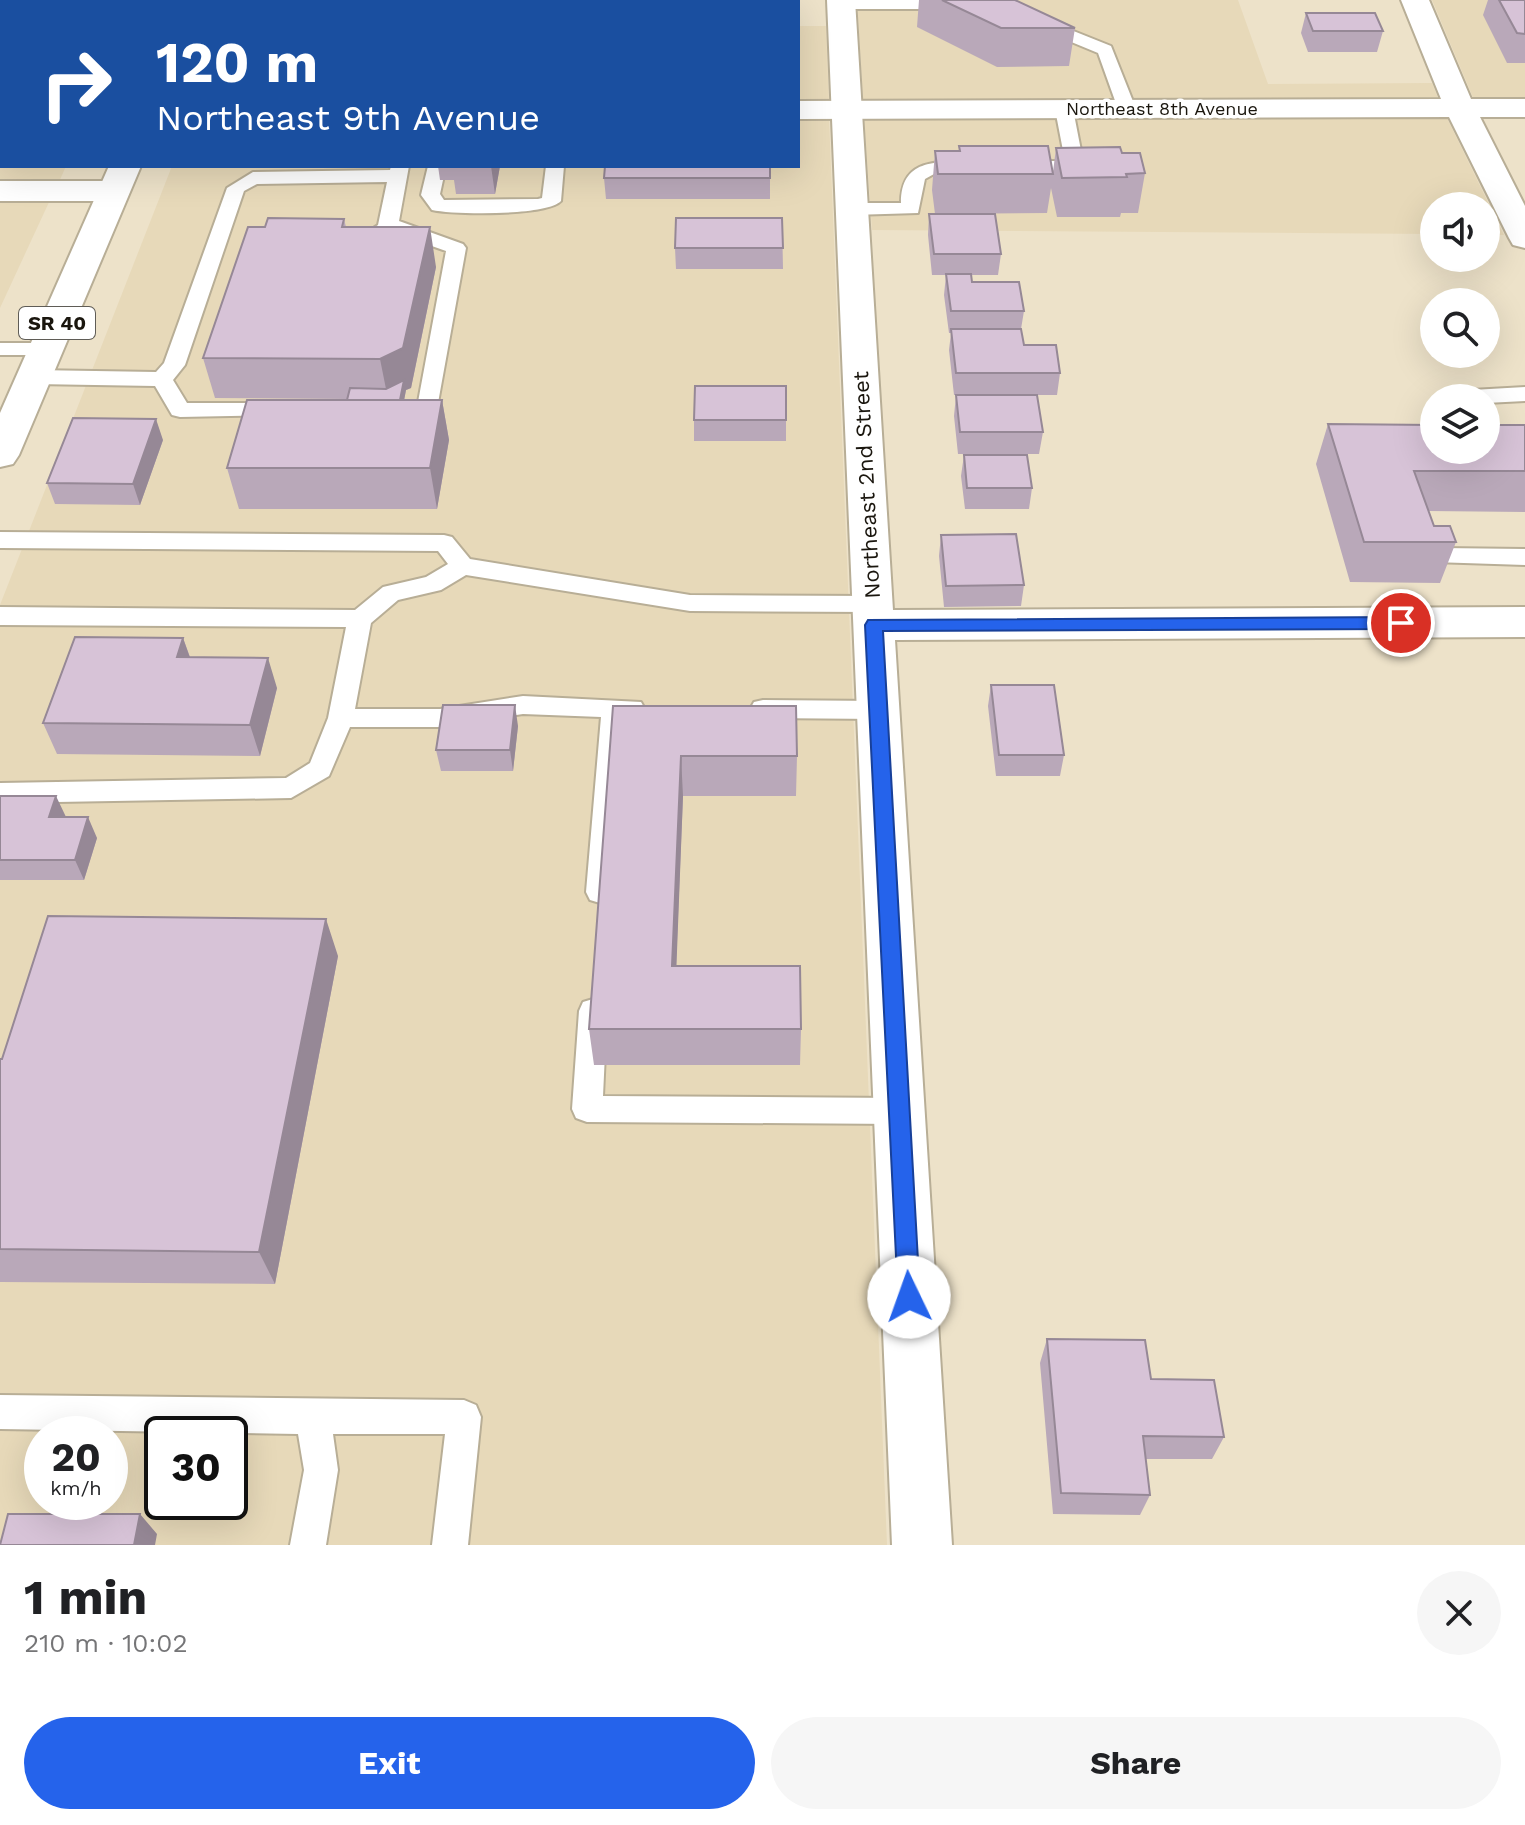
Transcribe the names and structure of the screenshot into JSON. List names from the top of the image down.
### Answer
{
  "streets": {
    "street": ["Northeast 8th Avenue", "SR 40", "Northeast 2nd Street"]
  },
  "crossings": [
    ["Northeast 8th Avenue", "Northeast 2nd Street"]
  ],
  "page": {
    "turn": ["120 m", "Northeast 9th Avenue"],
    "speed": "20 km/h",
    "limit": "30",
    "heading": ["1 min", "210 m · 10:02"],
    "buttons": ["Exit", "Share"]
  }
}
